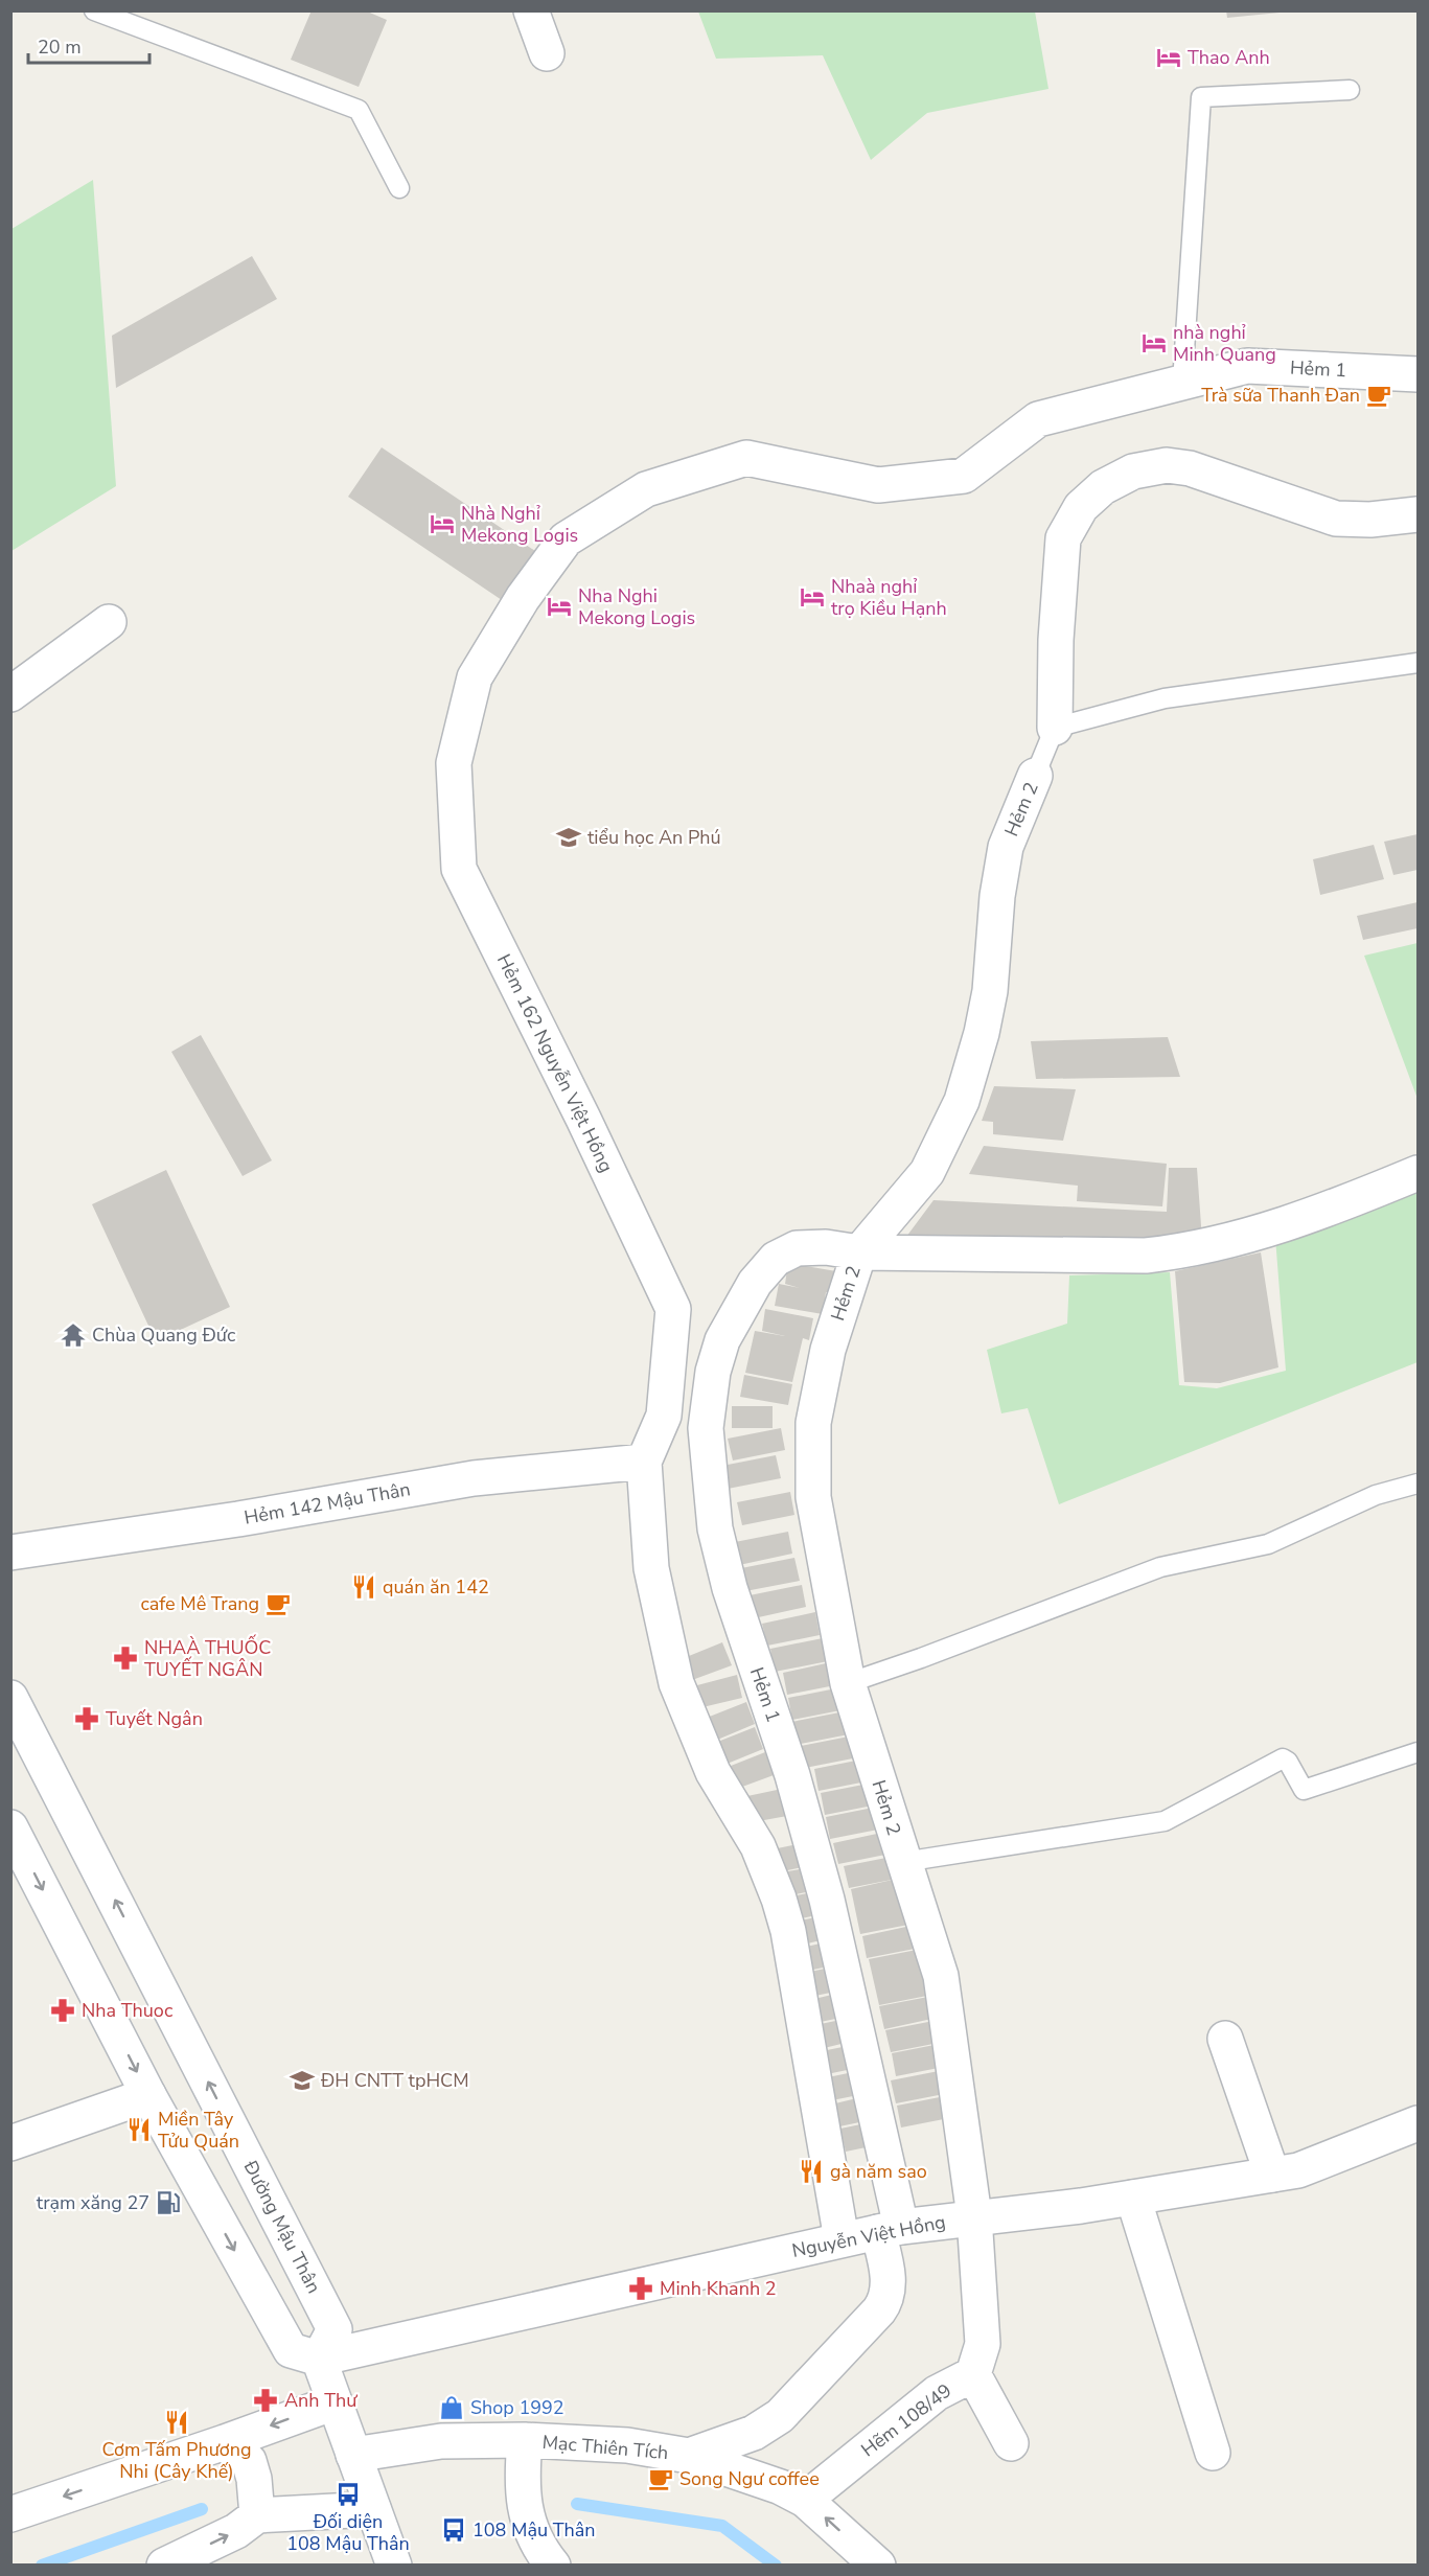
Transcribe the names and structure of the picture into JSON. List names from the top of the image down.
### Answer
{
  "streets": {
    "street": [
      "Hẻm 1",
      "Hẻm 2",
      "Hẻm 162 Nguyễn Việt Hồng",
      "Hẻm 142 Mậu Thân",
      "Đường Mậu Thân",
      "Nguyễn Việt Hồng",
      "Hẽm 108/49",
      "Mạc Thiên Tích"
    ]
  },
  "crossings": [
    ["Hẻm 1", "Hẻm 2"],
    ["Hẻm 1", "Hẻm 162 Nguyễn Việt Hồng"],
    ["Hẻm 1", "Nguyễn Việt Hồng"],
    ["Hẻm 1", "Mạc Thiên Tích"],
    ["Hẻm 2", "Nguyễn Việt Hồng"],
    ["Hẻm 2", "Hẽm 108/49"],
    ["Hẻm 162 Nguyễn Việt Hồng", "Hẻm 142 Mậu Thân"],
    ["Hẻm 162 Nguyễn Việt Hồng", "Nguyễn Việt Hồng"],
    ["Đường Mậu Thân", "Nguyễn Việt Hồng"],
    ["Nguyễn Việt Hồng", "Hẽm 108/49"],
    ["Hẽm 108/49", "Mạc Thiên Tích"]
  ],
  "places": {
    "hotel": [
      "Thao Anh",
      "nhà nghỉ Minh Quang",
      "Nhà Nghỉ Mekong Logis",
      "Nhaà nghỉ trọ Kiều Hạnh",
      "Nha Nghi Mekong Logis"
    ],
    "cafe": ["Trà sữa Thanh Đan", "cafe Mê Trang", "Song Ngư coffee"],
    "school or university": ["tiểu học An Phú", "ĐH CNTT tpHCM"],
    "temple": ["Chùa Quang Đức"],
    "restaurant": [
      "quán ăn 142",
      "Miền Tây Tửu Quán",
      "gà năm sao",
      "Cơm Tấm Phương Nhi (Cây Khế)"
    ],
    "pharmacy": [
      "NHAÀ THUỐC TUYẾT NGÂN",
      "Tuyết Ngân",
      "Nha Thuoc",
      "Minh Khanh 2",
      "Anh Thư"
    ],
    "fuel station": ["trạm xăng 27"],
    "shop": ["Shop 1992"],
    "bus stop": ["Đối diện 108 Mậu Thân", "108 Mậu Thân"]
  },
  "scale_bar": "20 m"
}
